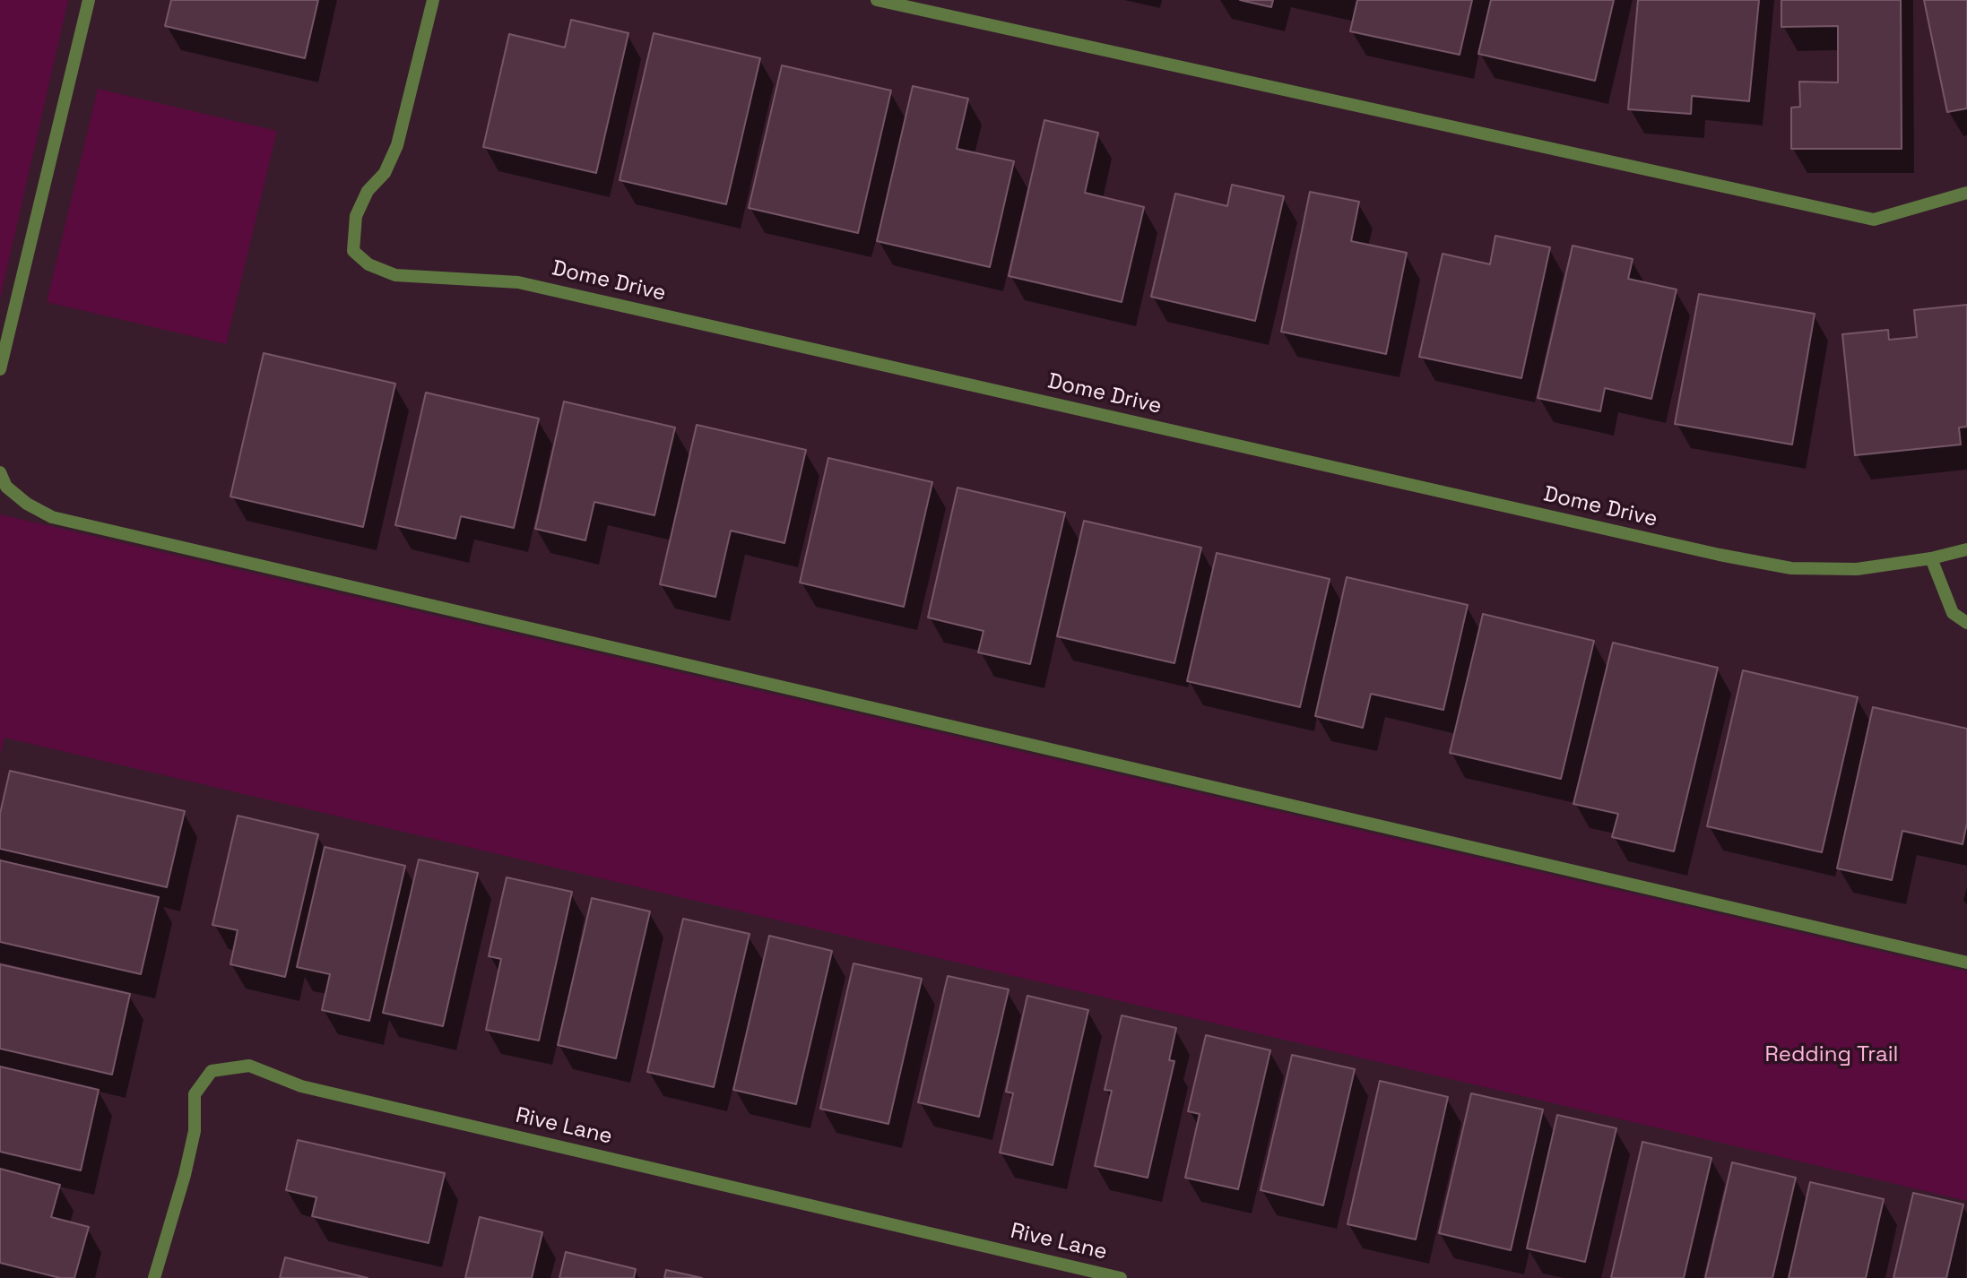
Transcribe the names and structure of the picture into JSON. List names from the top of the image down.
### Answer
{
  "streets": {
    "street": ["Dome Drive", "Rive Lane"]
  },
  "parks": ["Redding Trail"]
}
